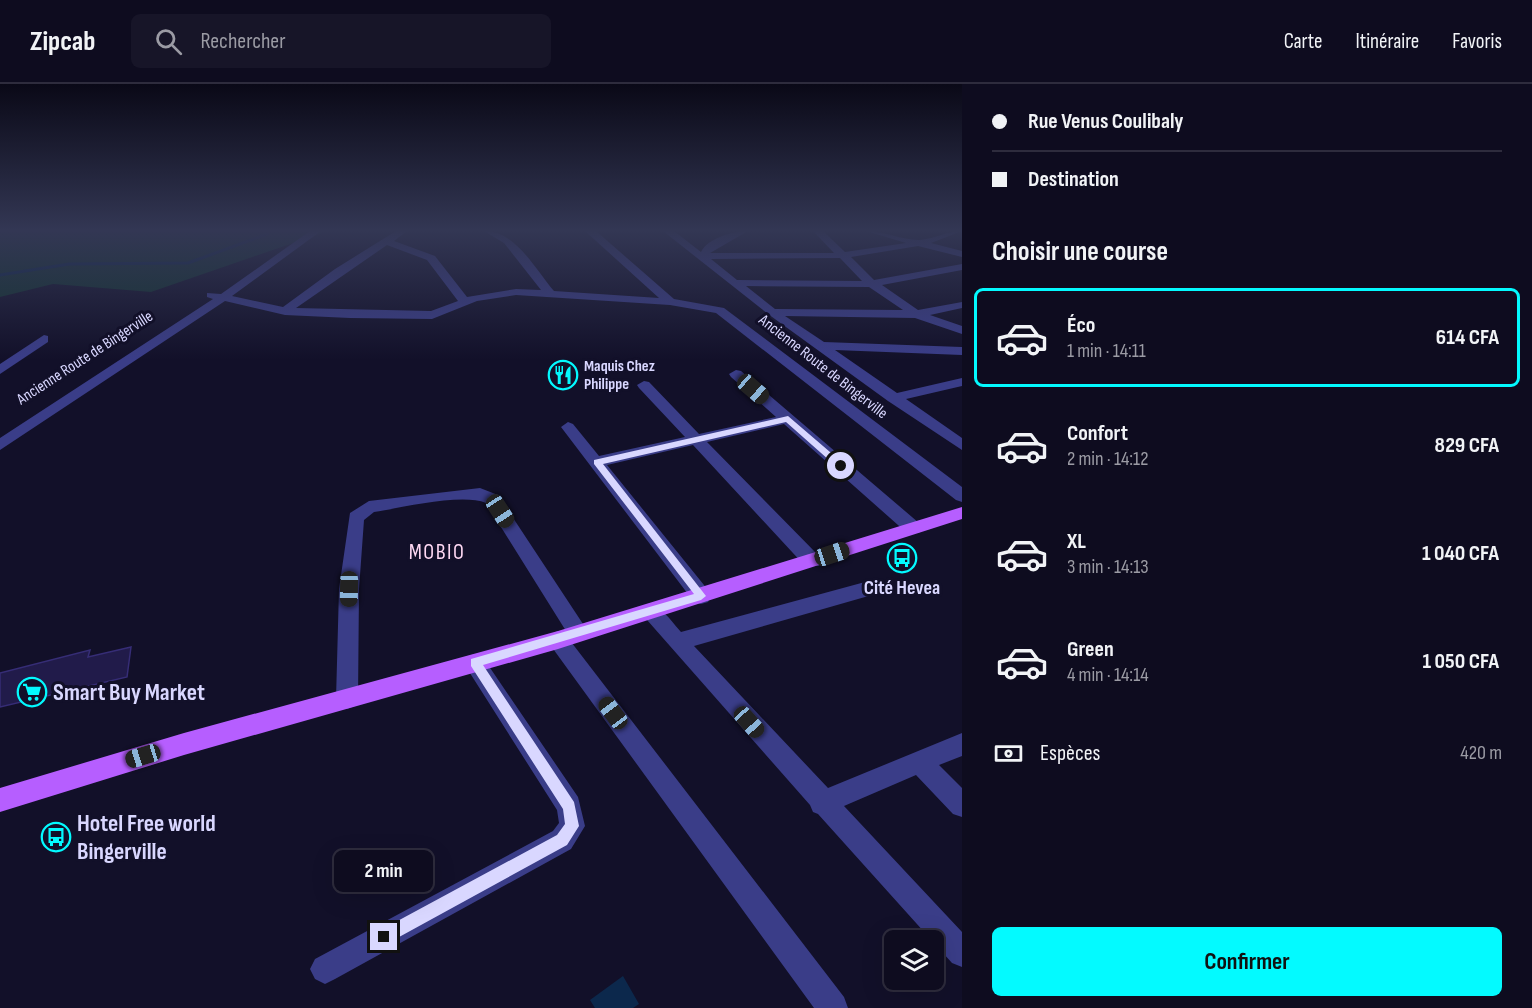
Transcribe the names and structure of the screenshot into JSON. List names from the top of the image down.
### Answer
{
  "streets": {
    "street": ["Ancienne Route de Bingerville"]
  },
  "districts": ["MOBIO"],
  "places": {
    "restaurant": ["Maquis Chez Philippe"],
    "bus stop": ["Cité Hevea", "Hotel Free world Bingerville"],
    "supermarket": ["Smart Buy Market"]
  },
  "page": {
    "header": "Zipcab",
    "search": "Rechercher",
    "nav": ["Carte", "Itinéraire", "Favoris"],
    "banner": ["Rue Venus Coulibaly", "Destination"],
    "heading": "Choisir une course",
    "list": [
      {
        "name": "Éco",
        "note": "1 min · 14:11",
        "value": "614 CFA"
      },
      {
        "name": "Confort",
        "note": "2 min · 14:12",
        "value": "829 CFA"
      },
      {
        "name": "XL",
        "note": "3 min · 14:13",
        "value": "1 040 CFA"
      },
      {
        "name": "Green",
        "note": "4 min · 14:14",
        "value": "1 050 CFA"
      }
    ],
    "pay": ["Espèces", "420 m"],
    "bubble": "2 min",
    "buttons": "Confirmer"
  }
}
